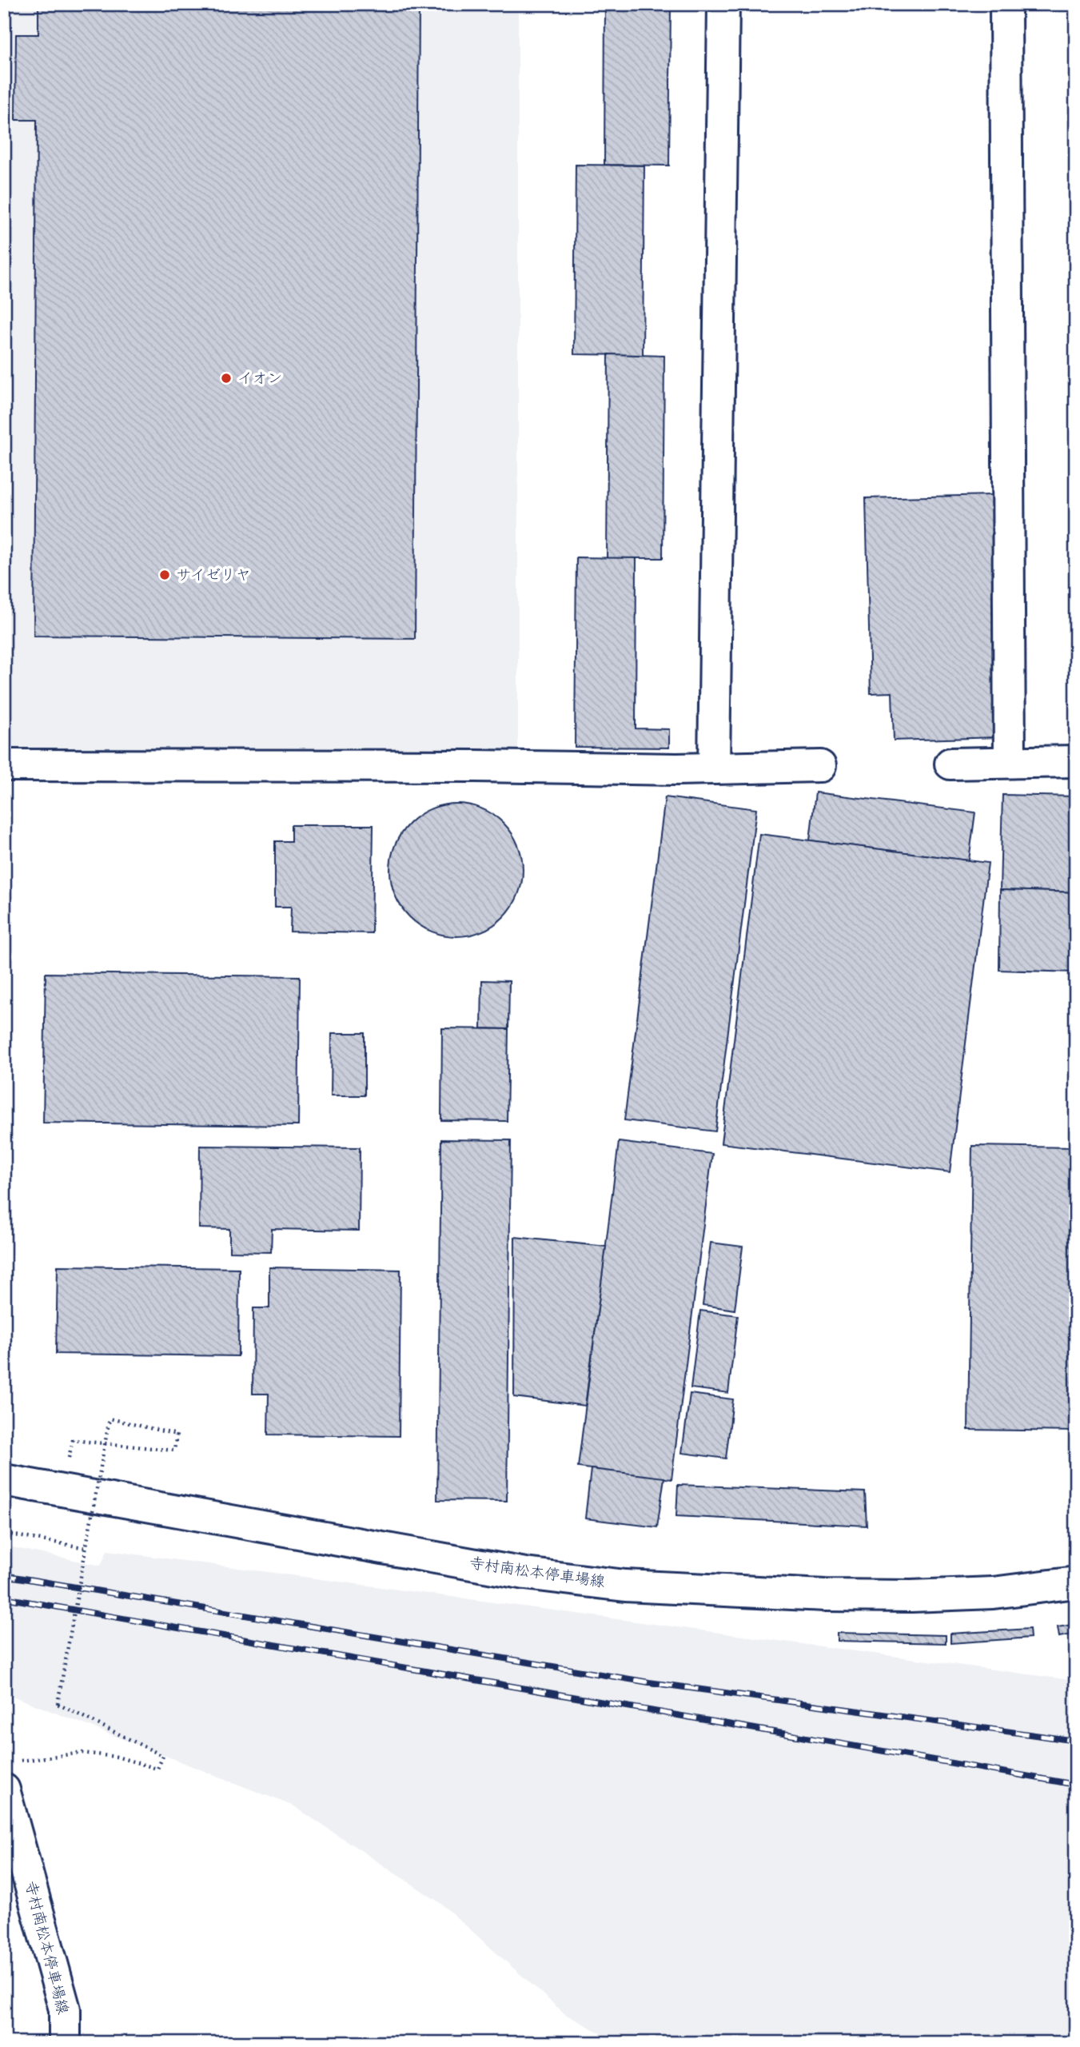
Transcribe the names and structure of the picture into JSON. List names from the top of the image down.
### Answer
{
  "streets": {
    "main road": ["寺村南松本停車場線"]
  },
  "places": ["イオン", "サイゼリヤ"]
}
